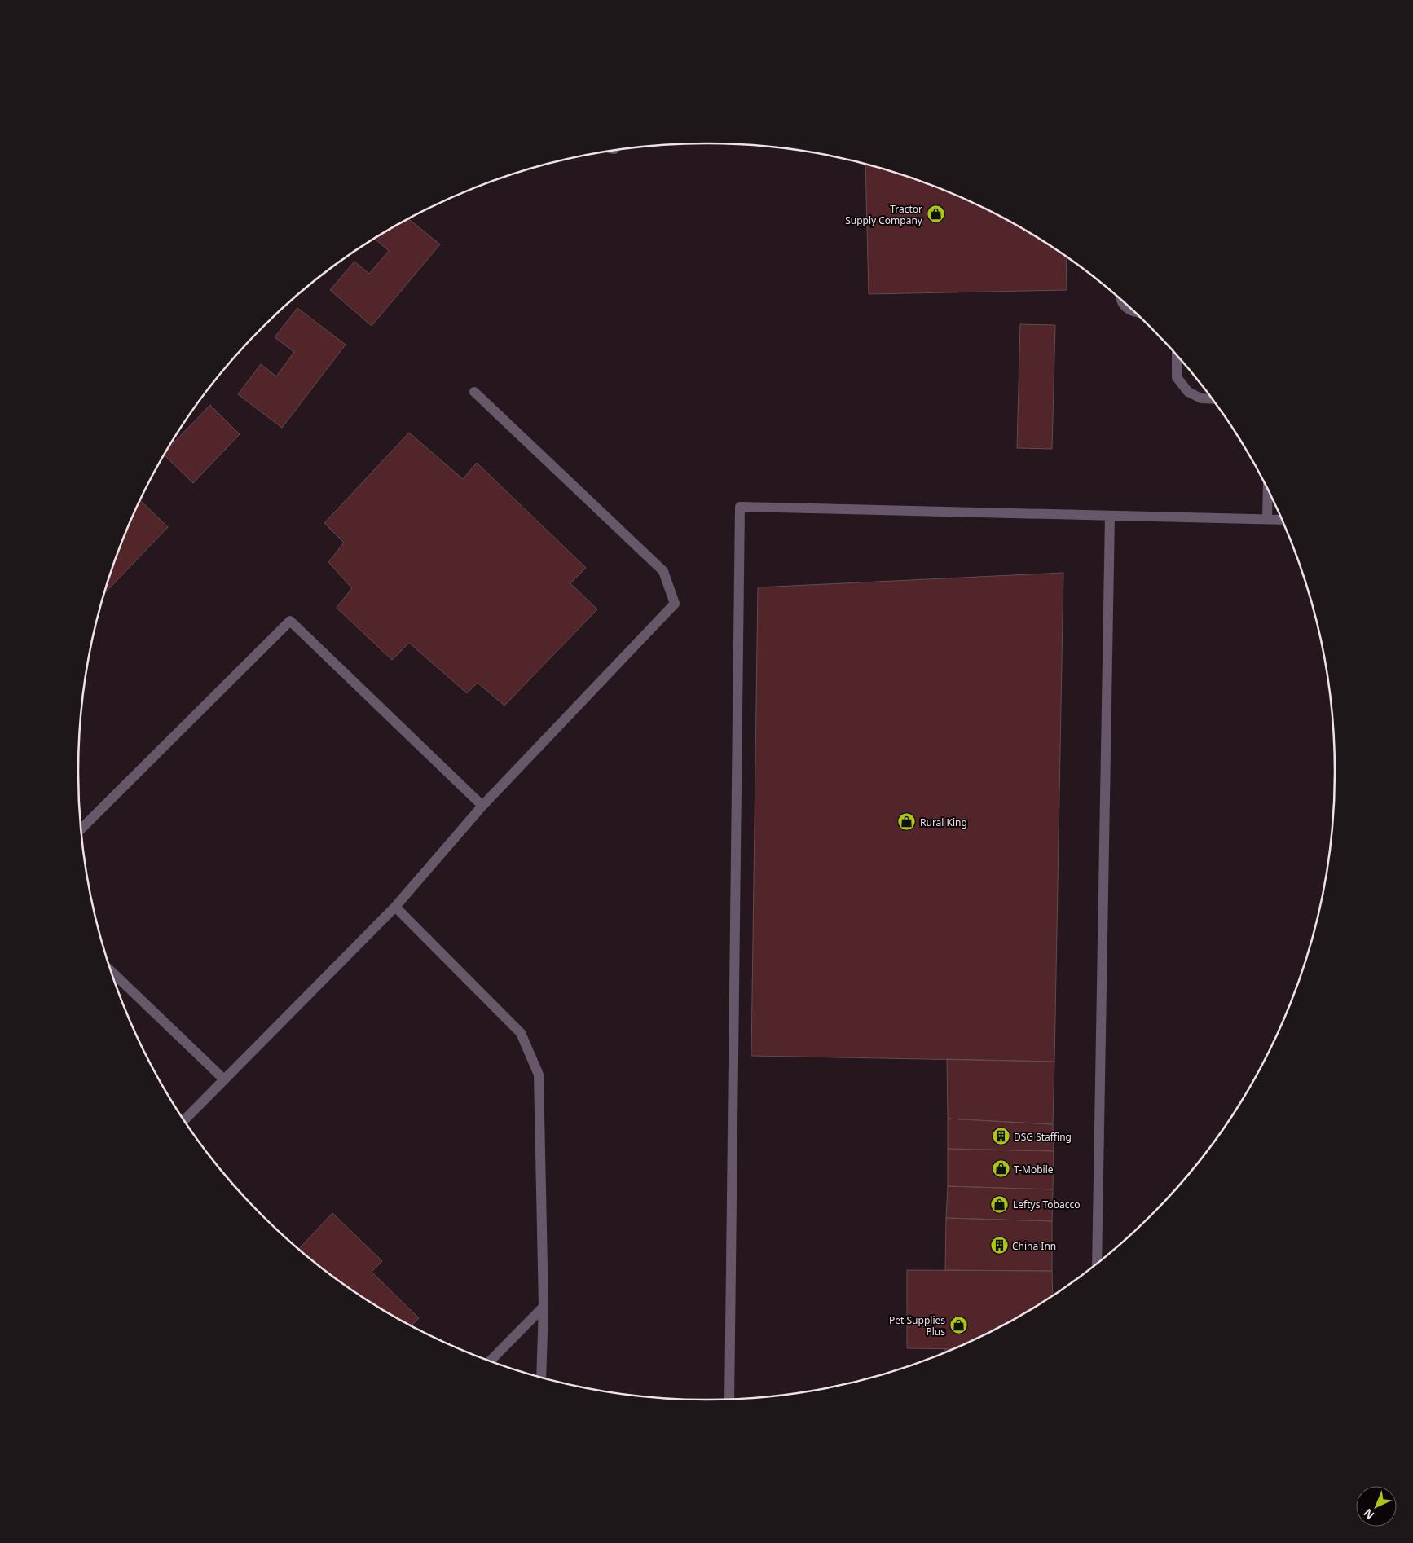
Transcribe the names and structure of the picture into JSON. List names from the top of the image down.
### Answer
{
  "places": {
    "shop": [
      "Tractor Supply Company",
      "Rural King",
      "T-Mobile",
      "Leftys Tobacco",
      "Pet Supplies Plus"
    ],
    "building": ["DSG Staffing", "China Inn"]
  },
  "north": "bottom left"
}
